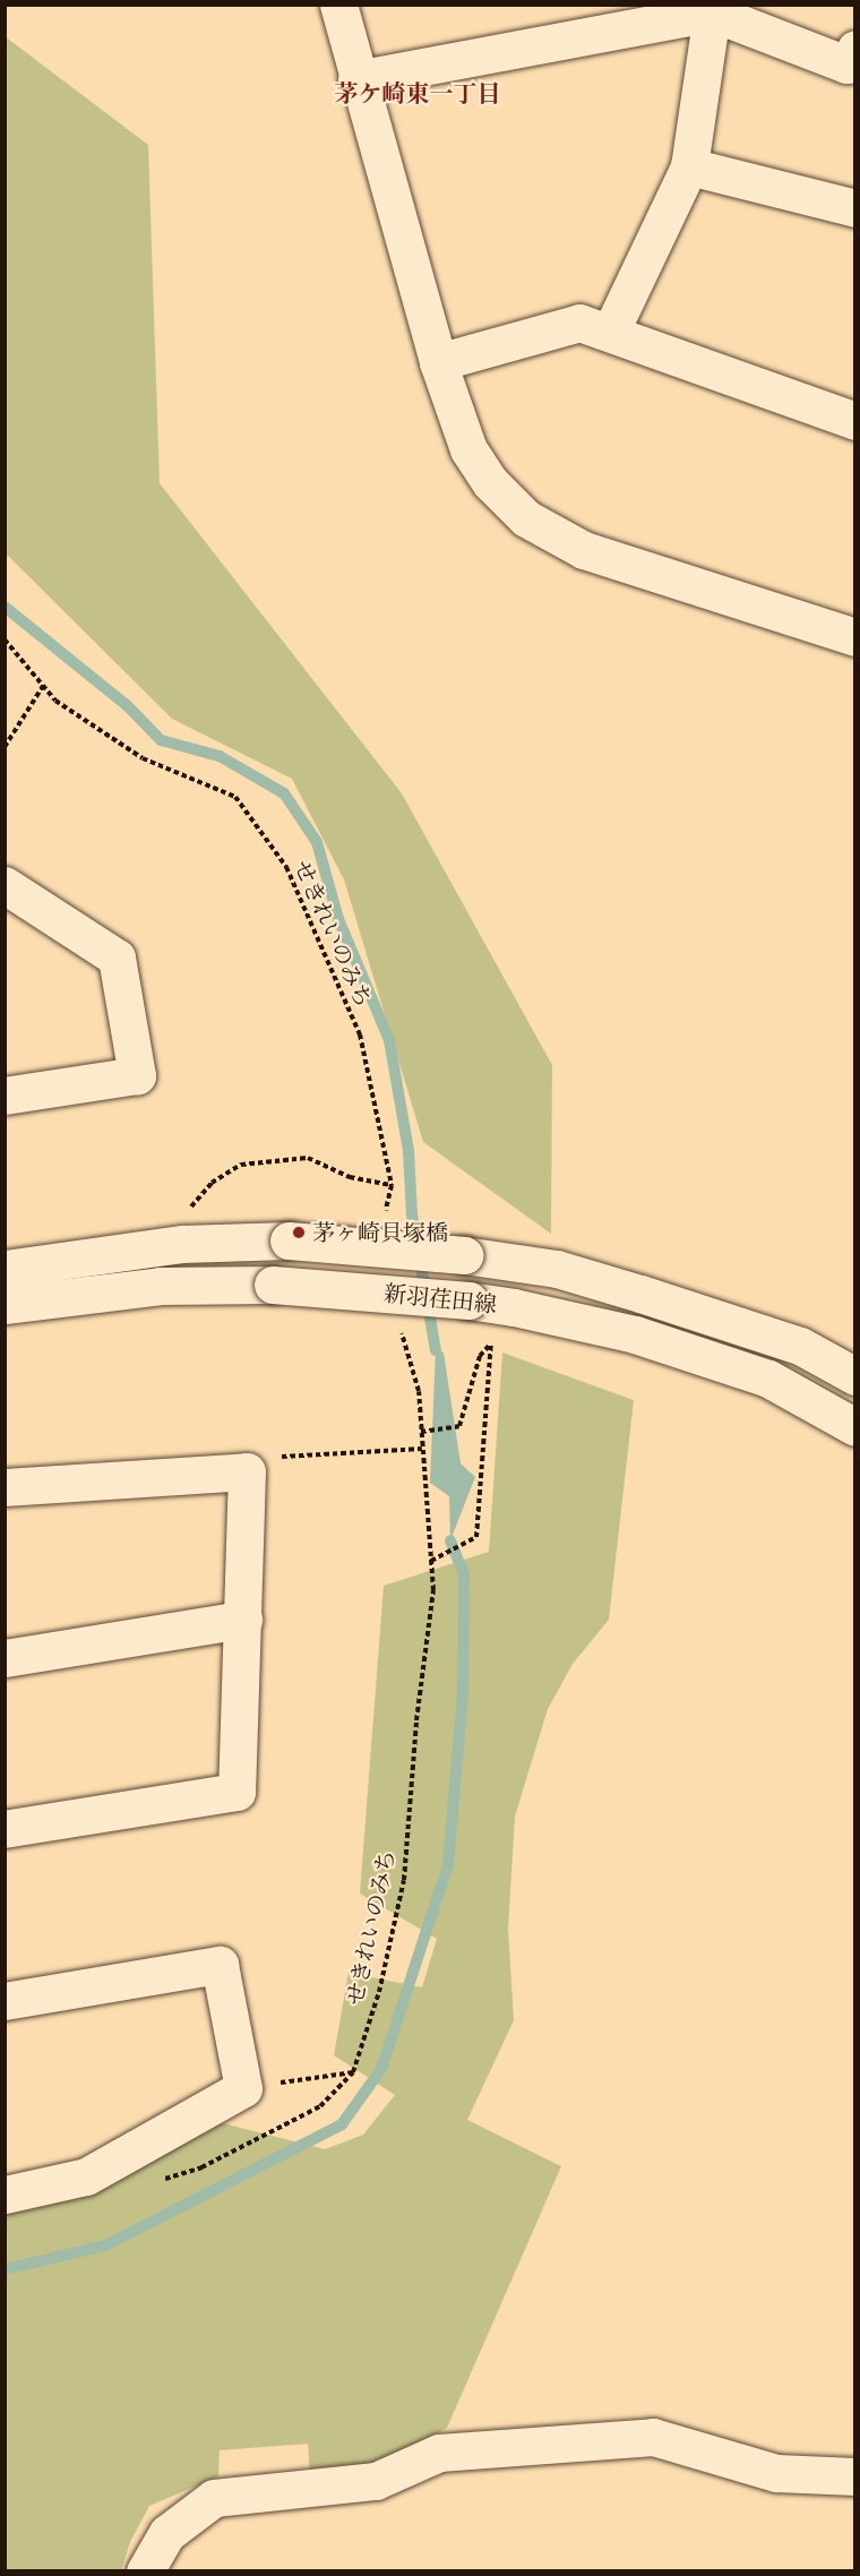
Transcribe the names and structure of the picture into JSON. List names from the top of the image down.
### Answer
{
  "streets": {
    "street": ["新羽荏田線"],
    "path": ["せきれいのみち"]
  },
  "districts": ["茅ケ崎東一丁目"],
  "places": ["茅ヶ崎貝塚橋"]
}
